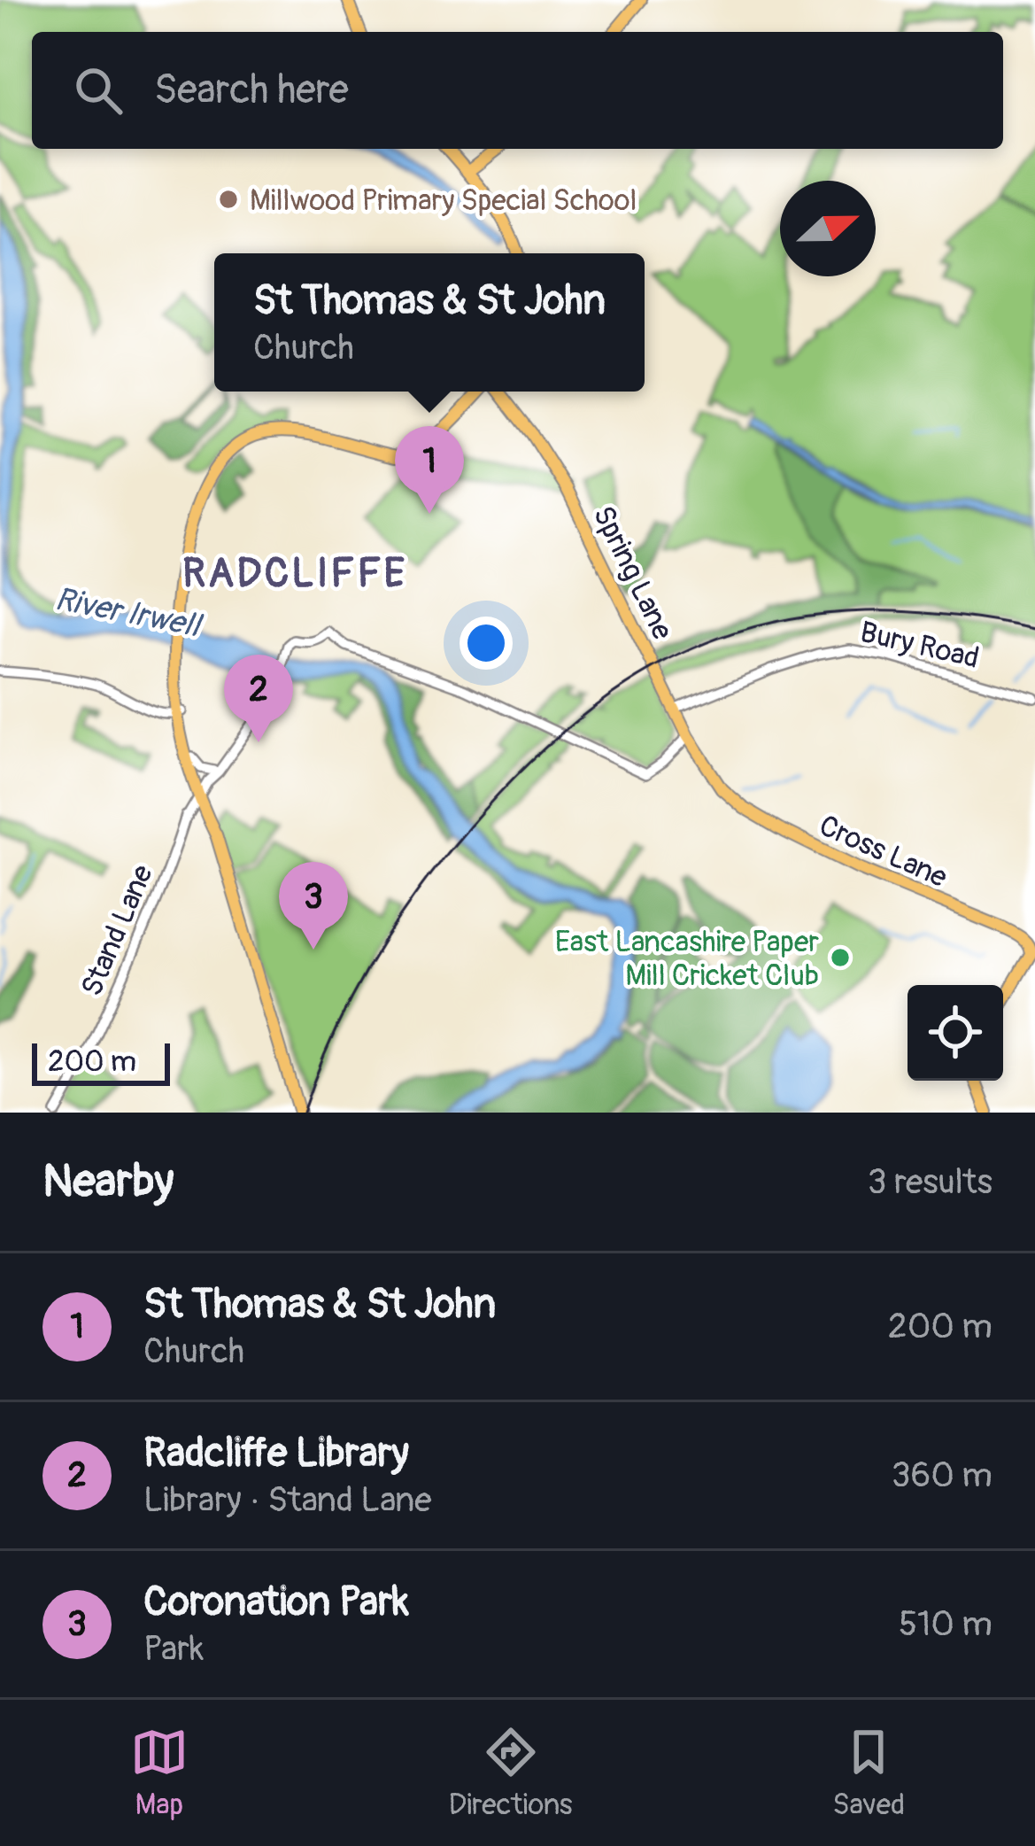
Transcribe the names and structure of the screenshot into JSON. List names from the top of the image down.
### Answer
{
  "streets": {
    "main road": ["Spring Lane", "Cross Lane"],
    "street": ["Bury Road", "Stand Lane"]
  },
  "crossings": [
    ["Spring Lane", "Bury Road"],
    ["Spring Lane", "Cross Lane"],
    ["Spring Lane", "Stand Lane"]
  ],
  "districts": ["RADCLIFFE"],
  "water": ["River Irwell"],
  "places": ["Millwood Primary Special School", "East Lancashire Paper Mill Cricket Club"],
  "scale_bar": "200 m",
  "north": "right",
  "page": {
    "search": "Search here",
    "popup": ["St Thomas & St John", "Church"],
    "pins": ["1", "2", "3"],
    "scale": "200 m",
    "heading": ["Nearby", "3 results"],
    "list": [
      {
        "mark": "1",
        "name": "St Thomas & St John",
        "note": "Church",
        "value": "200 m"
      },
      {
        "mark": "2",
        "name": "Radcliffe Library",
        "note": "Library · Stand Lane",
        "value": "360 m"
      },
      {
        "mark": "3",
        "name": "Coronation Park",
        "note": "Park",
        "value": "510 m"
      }
    ],
    "nav": ["Map", "Directions", "Saved"]
  }
}
